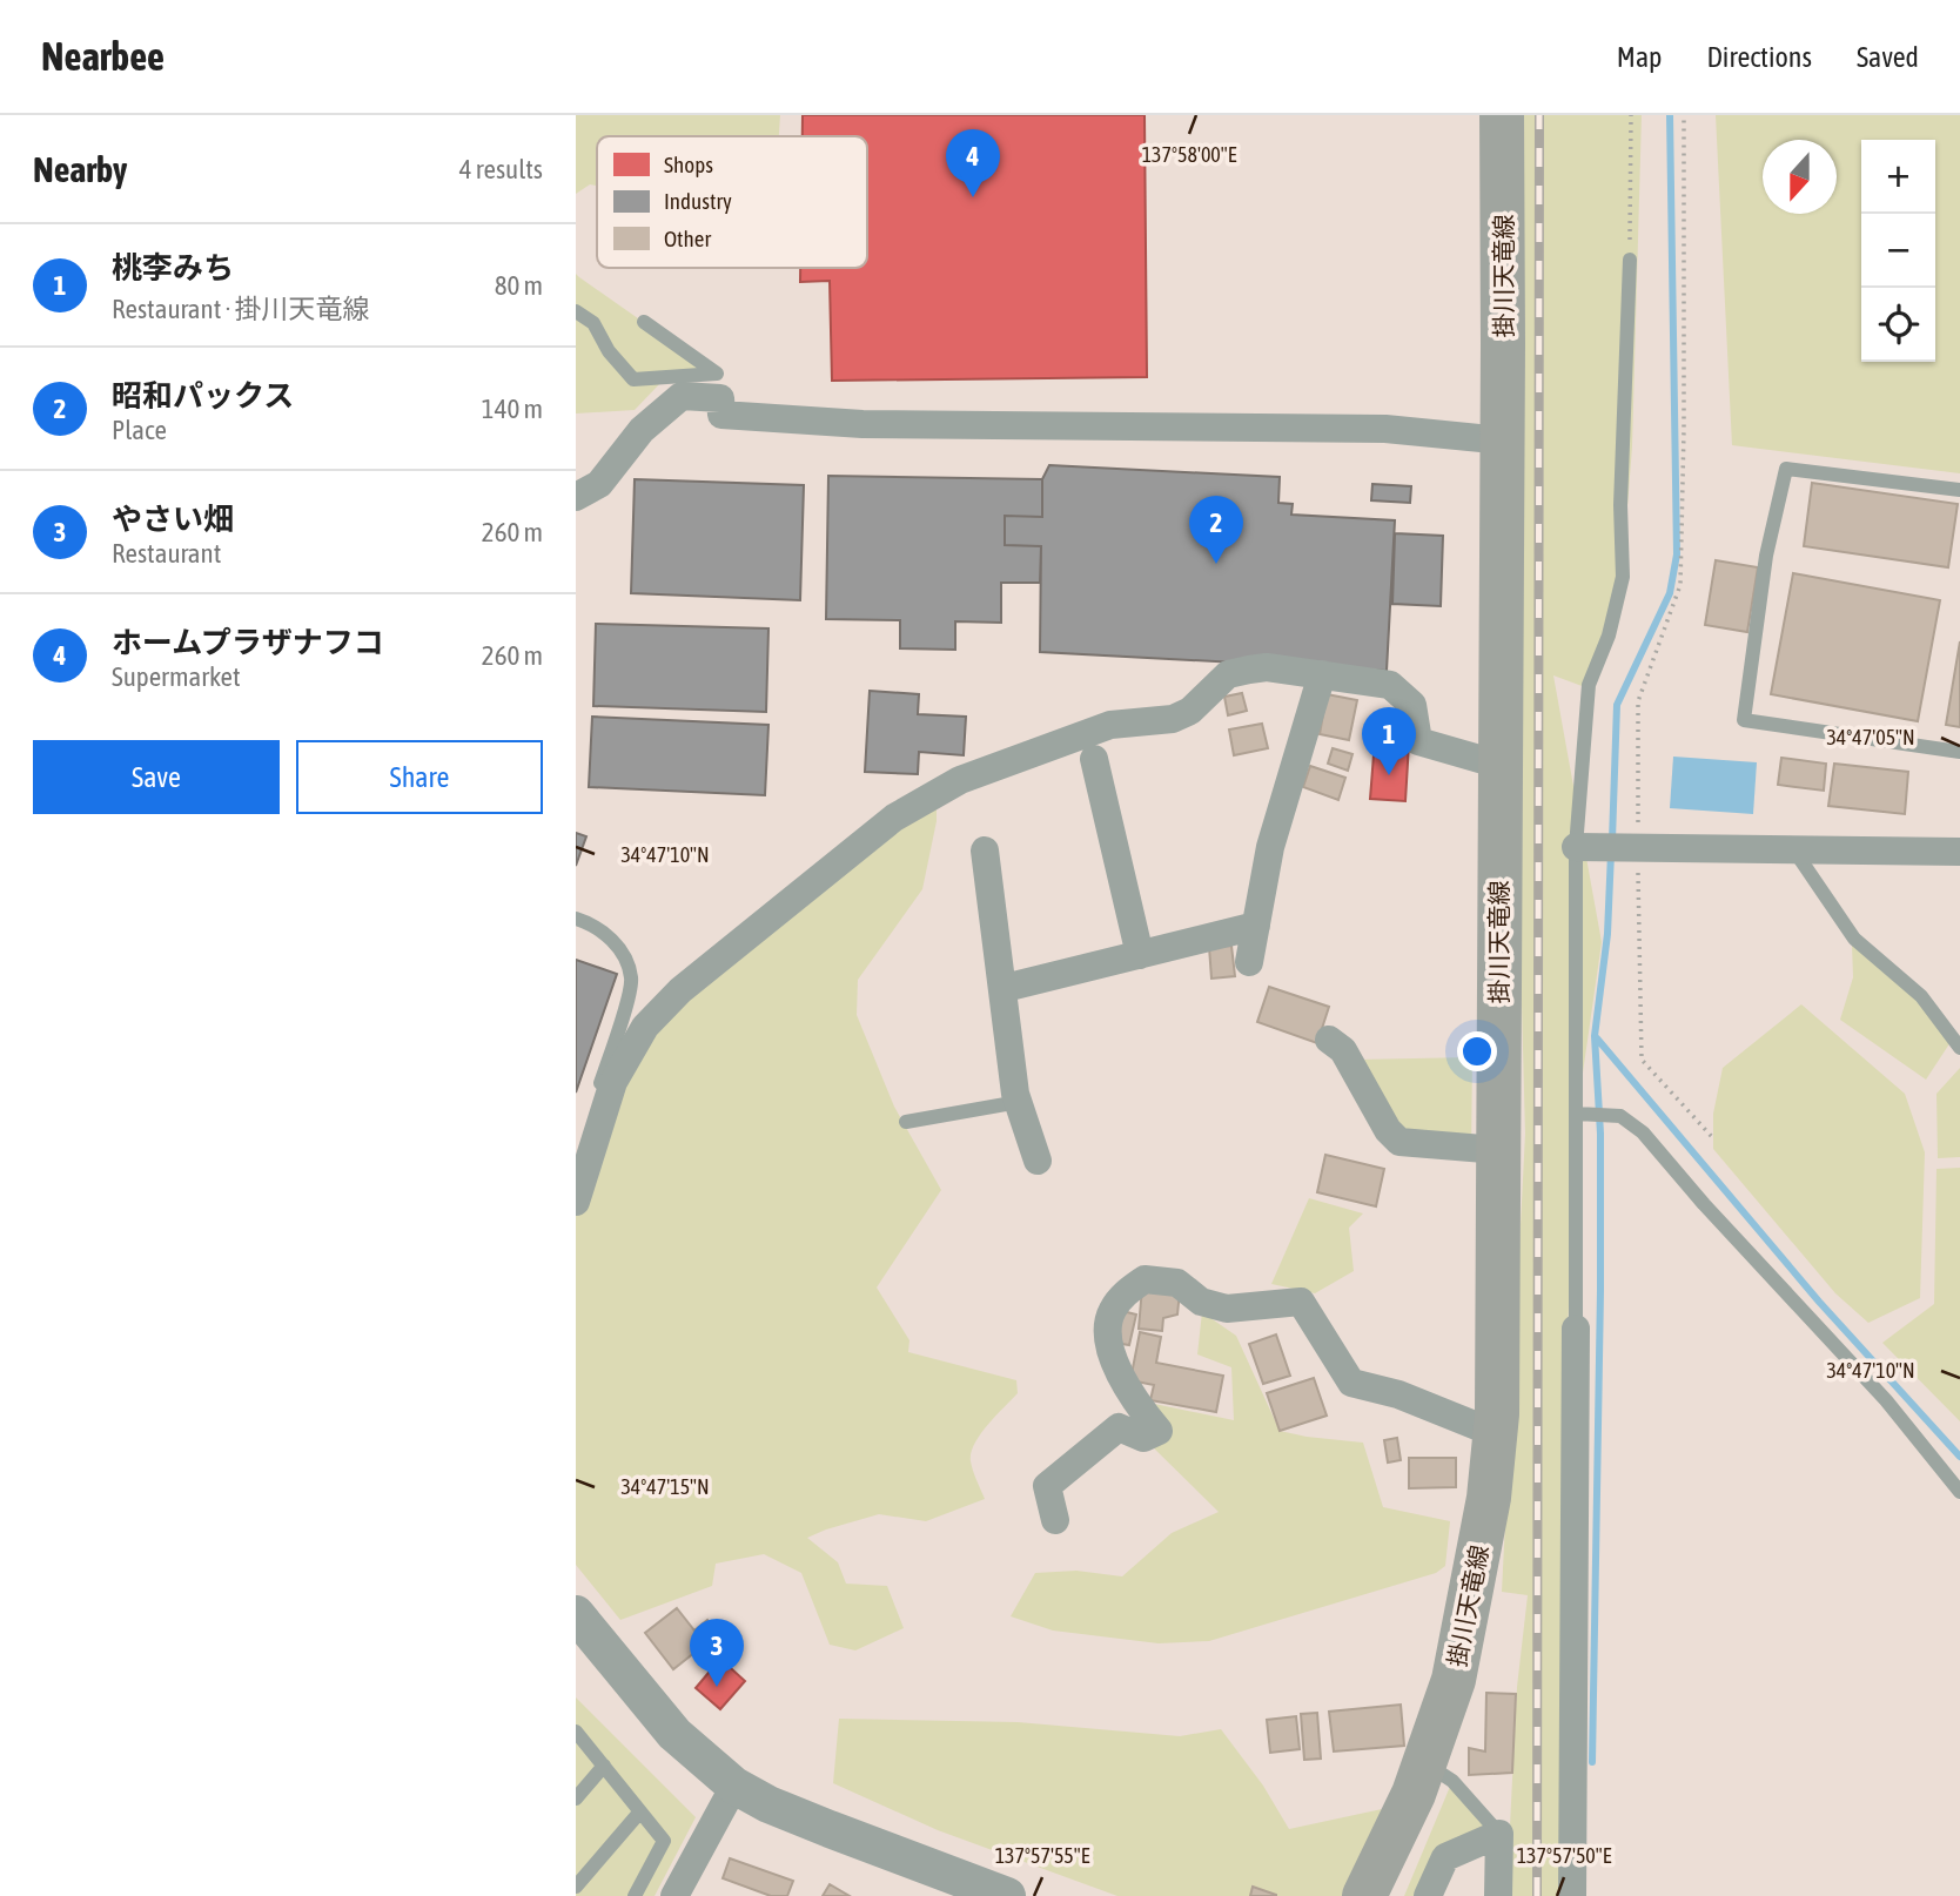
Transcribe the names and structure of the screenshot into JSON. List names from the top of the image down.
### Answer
{
  "streets": {
    "main road": ["掛川天竜線"]
  },
  "legend": ["Shops", "Industry", "Other"],
  "north": "bottom",
  "page": {
    "header": "Nearbee",
    "nav": ["Map", "Directions", "Saved"],
    "heading": ["Nearby", "4 results"],
    "pins": [
      "4",
      "2",
      "1",
      "3"
    ],
    "map_buttons": ["+", "−"],
    "list": [
      {
        "mark": "1",
        "name": "桃李みち",
        "note": "Restaurant · 掛川天竜線",
        "value": "80 m"
      },
      {
        "mark": "2",
        "name": "昭和パックス",
        "note": "Place",
        "value": "140 m"
      },
      {
        "mark": "3",
        "name": "やさい畑",
        "note": "Restaurant",
        "value": "260 m"
      },
      {
        "mark": "4",
        "name": "ホームプラザナフコ",
        "note": "Supermarket",
        "value": "260 m"
      }
    ],
    "buttons": ["Save", "Share"]
  },
  "coordinates": [
    "137°58'00\"E",
    "34°47'05\"N",
    "34°47'10\"N",
    "34°47'15\"N",
    "137°57'55\"E",
    "137°57'50\"E"
  ]
}
